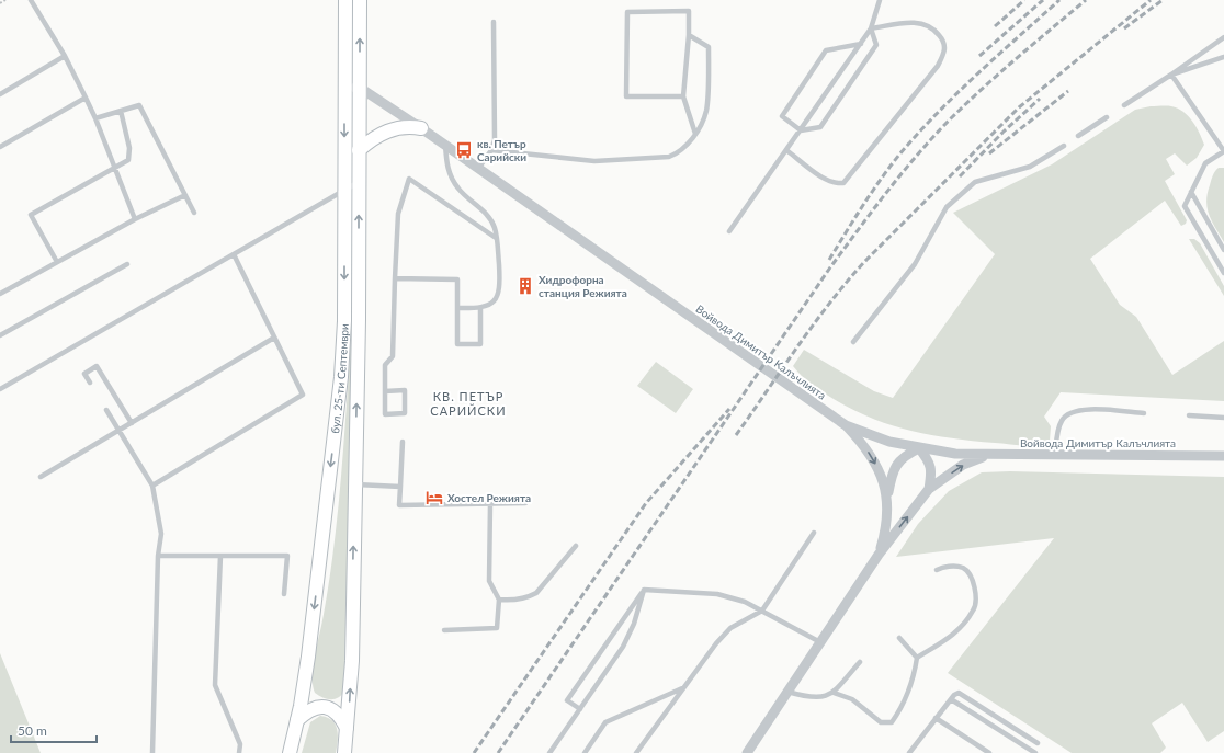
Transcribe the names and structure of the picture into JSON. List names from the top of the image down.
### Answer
{
  "streets": {
    "main road": ["бул. 25-ти Септември"],
    "street": ["Войвода Димитър Калъчлията"]
  },
  "crossings": [
    ["Войвода Димитър Калъчлията", "бул. 25-ти Септември"]
  ],
  "districts": ["КВ. ПЕТЪР САРИЙСКИ"],
  "places": {
    "bus stop": ["кв. Петър Сарийски"],
    "building": ["Хидрофорна станция Режията"],
    "hotel": ["Хостел Режията"]
  },
  "scale_bar": "50 m"
}
